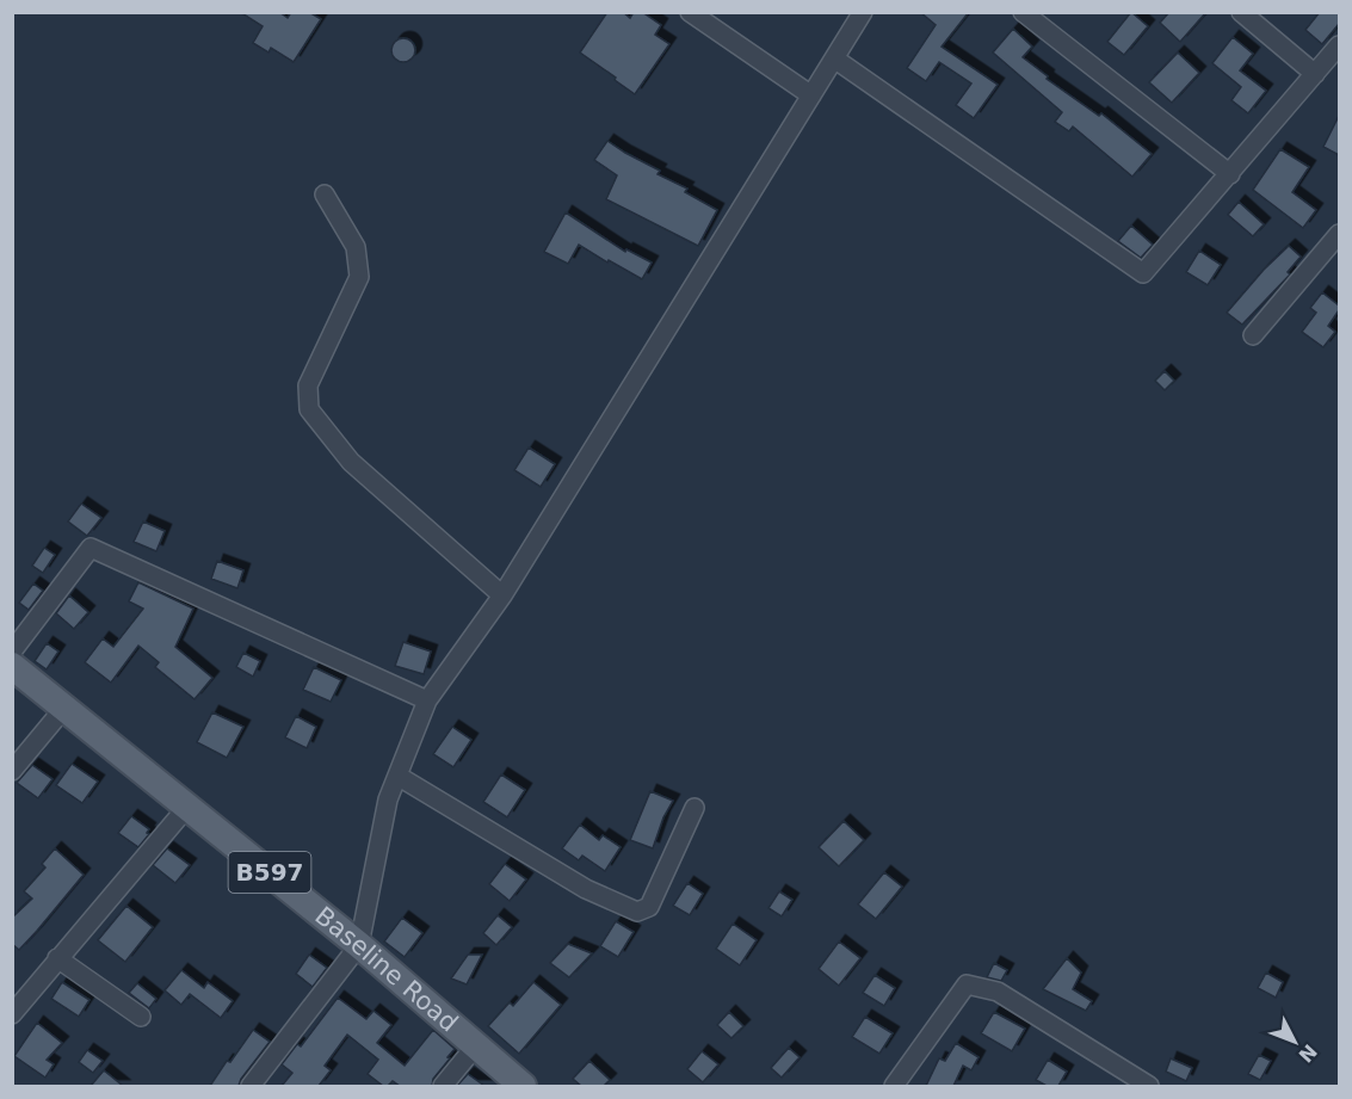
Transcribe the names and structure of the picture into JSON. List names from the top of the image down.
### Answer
{
  "streets": {
    "main road": ["B597", "Baseline Road"]
  },
  "north": "bottom right"
}
